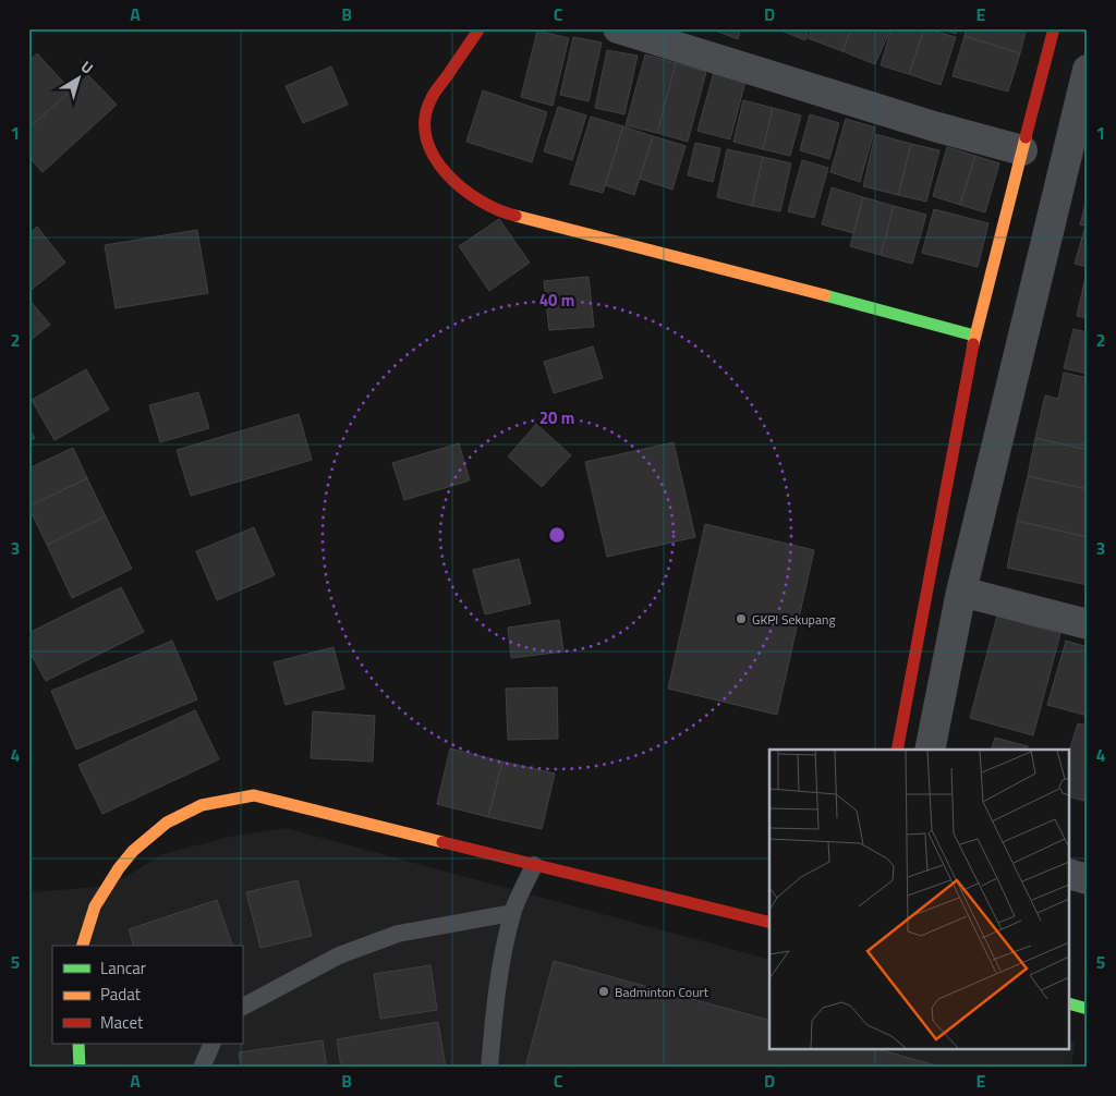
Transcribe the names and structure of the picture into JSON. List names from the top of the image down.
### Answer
{
  "places": ["GKPI Sekupang", "Badminton Court"],
  "legend": ["Lancar", "Padat", "Macet"],
  "north": "top right",
  "grid": {
    "columns": [
      "A",
      "B",
      "C",
      "D",
      "E"
    ],
    "rows": [
      "1",
      "2",
      "3",
      "4",
      "5"
    ]
  },
  "rings": ["40 m", "20 m"]
}
